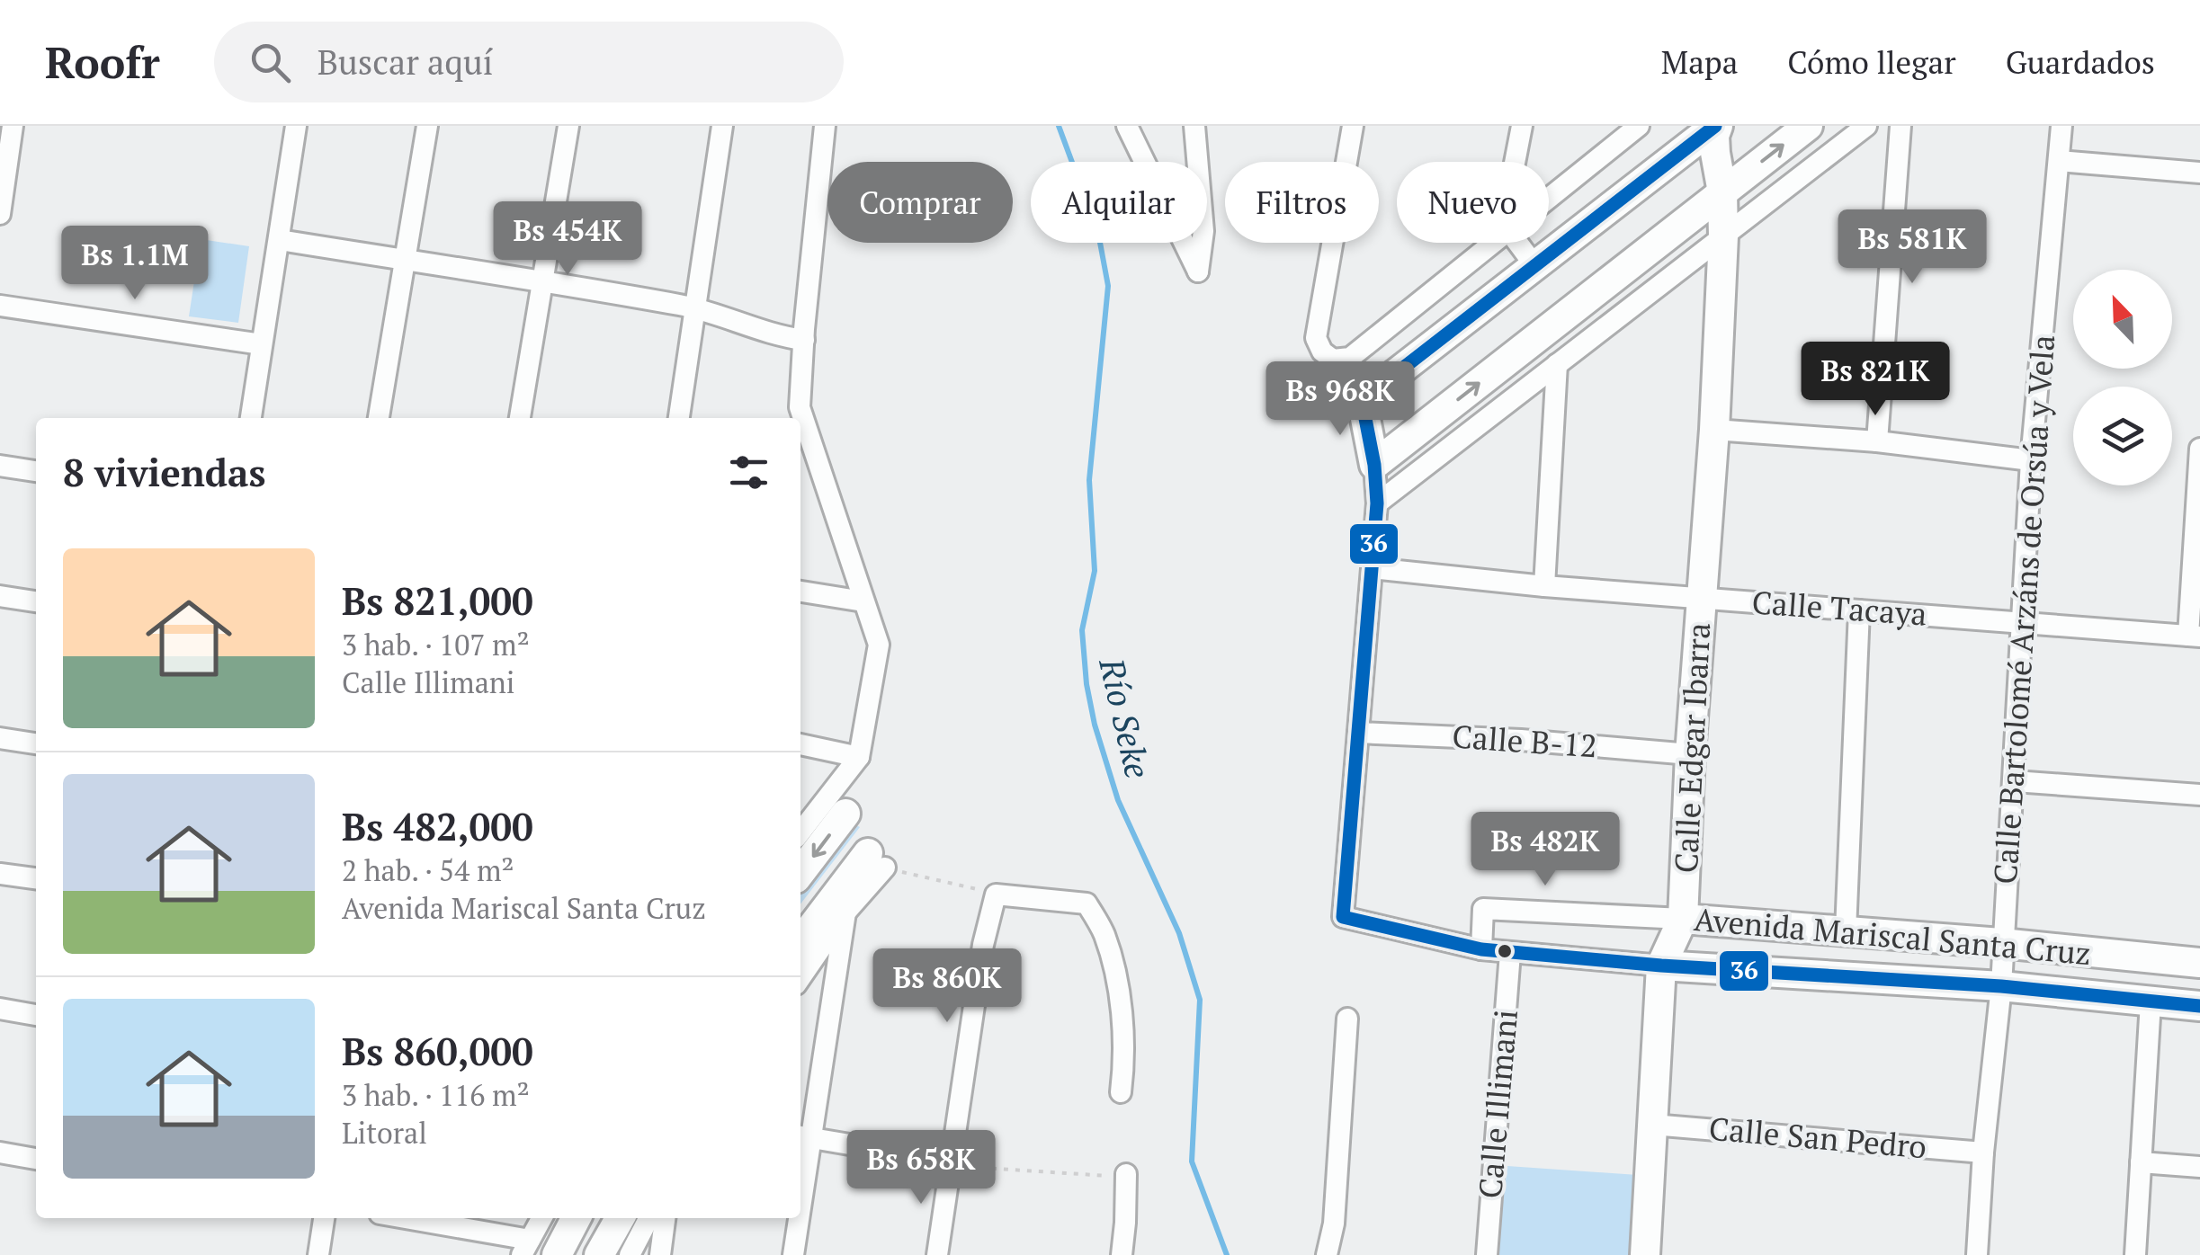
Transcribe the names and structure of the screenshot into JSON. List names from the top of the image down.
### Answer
{
  "streets": {
    "street": [
      "Calle Tacaya",
      "Calle Bartolomé Arzáns de Orsúa y Vela",
      "Calle B-12",
      "Calle Edgar Ibarra",
      "Avenida Mariscal Santa Cruz",
      "Calle Illimani",
      "Calle San Pedro"
    ]
  },
  "crossings": [
    ["Calle Tacaya", "Calle Bartolomé Arzáns de Orsúa y Vela"],
    ["Calle Tacaya", "Calle Edgar Ibarra"],
    ["Calle Bartolomé Arzáns de Orsúa y Vela", "Avenida Mariscal Santa Cruz"],
    ["Calle Bartolomé Arzáns de Orsúa y Vela", "Calle San Pedro"],
    ["Calle B-12", "Calle Edgar Ibarra"],
    ["Calle Edgar Ibarra", "Avenida Mariscal Santa Cruz"],
    ["Calle Edgar Ibarra", "Calle San Pedro"],
    ["Avenida Mariscal Santa Cruz", "Calle Illimani"]
  ],
  "water": ["Río Seke"],
  "lines": ["transit line 36"],
  "north": "top left",
  "page": {
    "header": "Roofr",
    "search": "Buscar aquí",
    "nav": ["Mapa", "Cómo llegar", "Guardados"],
    "chip": [
      "Comprar",
      "Alquilar",
      "Filtros",
      "Nuevo"
    ],
    "price": [
      "Bs 454K",
      "Bs 581K",
      "Bs 1.1M",
      "Bs 821K",
      "Bs 968K",
      "Bs 482K",
      "Bs 860K",
      "Bs 658K"
    ],
    "heading": "8 viviendas",
    "list": [
      {
        "name": "Bs 821,000",
        "note": "3 hab. · 107 m² · Calle Illimani"
      },
      {
        "name": "Bs 482,000",
        "note": "2 hab. · 54 m² · Avenida Mariscal Santa Cruz"
      },
      {
        "name": "Bs 860,000",
        "note": "3 hab. · 116 m² · Litoral"
      }
    ]
  }
}
